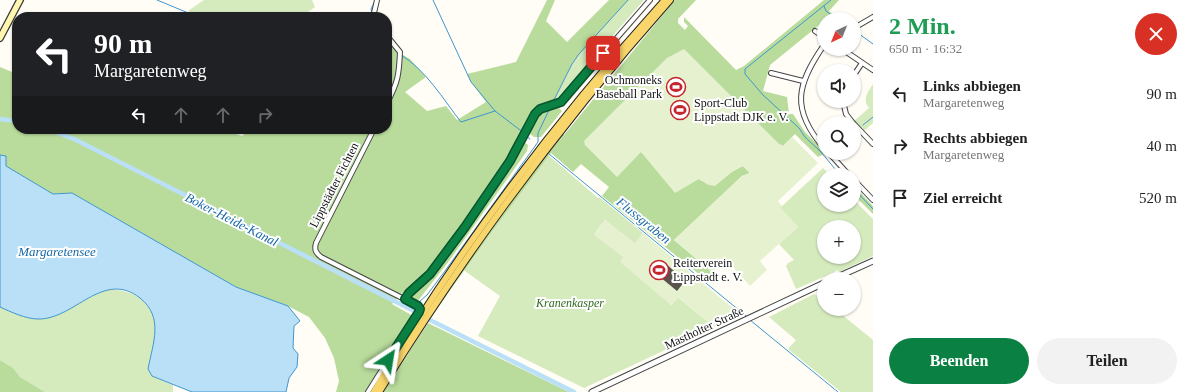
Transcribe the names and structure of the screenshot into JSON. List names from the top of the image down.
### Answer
{
  "streets": {
    "street": ["Lippstädter Fichten", "Mastholter Straße"]
  },
  "water": ["Boker-Heide-Kanal", "Flussgraben", "Margaretensee"],
  "parks": ["Kranenkasper"],
  "places": {
    "sports": ["Ochmoneks Baseball Park", "Sport-Club Lippstadt DJK e. V.", "Reiterverein Lippstadt e. V."]
  },
  "north": "bottom left",
  "page": {
    "heading": ["2 Min.", "650 m · 16:32"],
    "map_buttons": ["+", "−"],
    "turn": ["90 m", "Margaretenweg"],
    "list": [
      {
        "name": "Links abbiegen",
        "note": "Margaretenweg",
        "value": "90 m"
      },
      {
        "name": "Rechts abbiegen",
        "note": "Margaretenweg",
        "value": "40 m"
      },
      {
        "name": "Ziel erreicht",
        "value": "520 m"
      }
    ],
    "buttons": ["Beenden", "Teilen"]
  }
}
